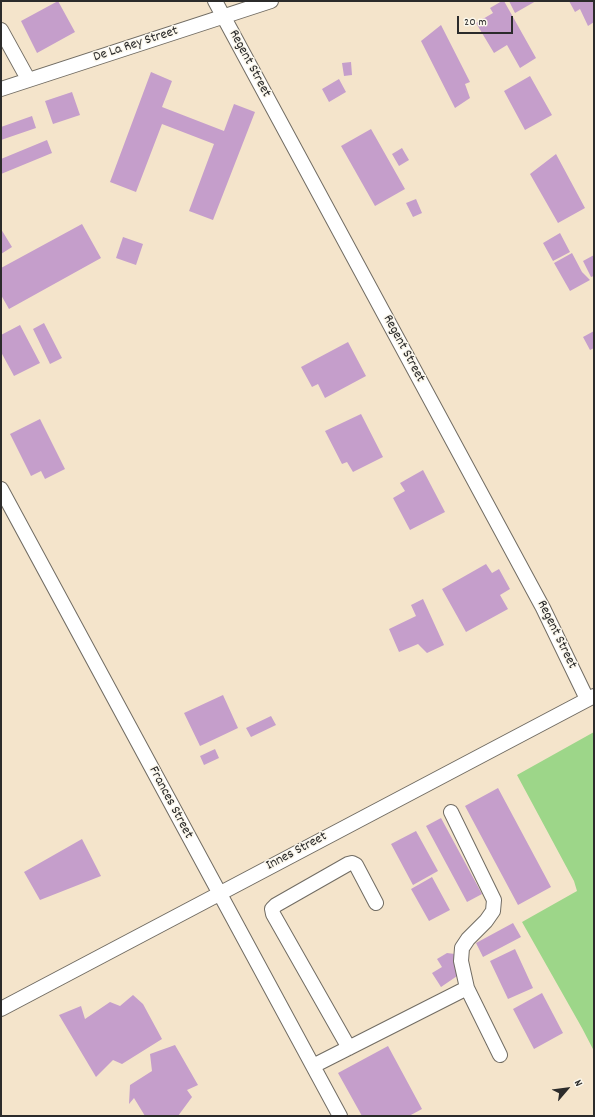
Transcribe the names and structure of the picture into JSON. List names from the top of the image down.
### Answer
{
  "streets": {
    "street": [
      "De La Rey Street",
      "Regent Street",
      "Frances Street",
      "Innes Street"
    ]
  },
  "crossings": [
    ["De La Rey Street", "Regent Street"],
    ["Regent Street", "Innes Street"],
    ["Frances Street", "Innes Street"]
  ],
  "scale_bar": "20 m",
  "north": "top right"
}
